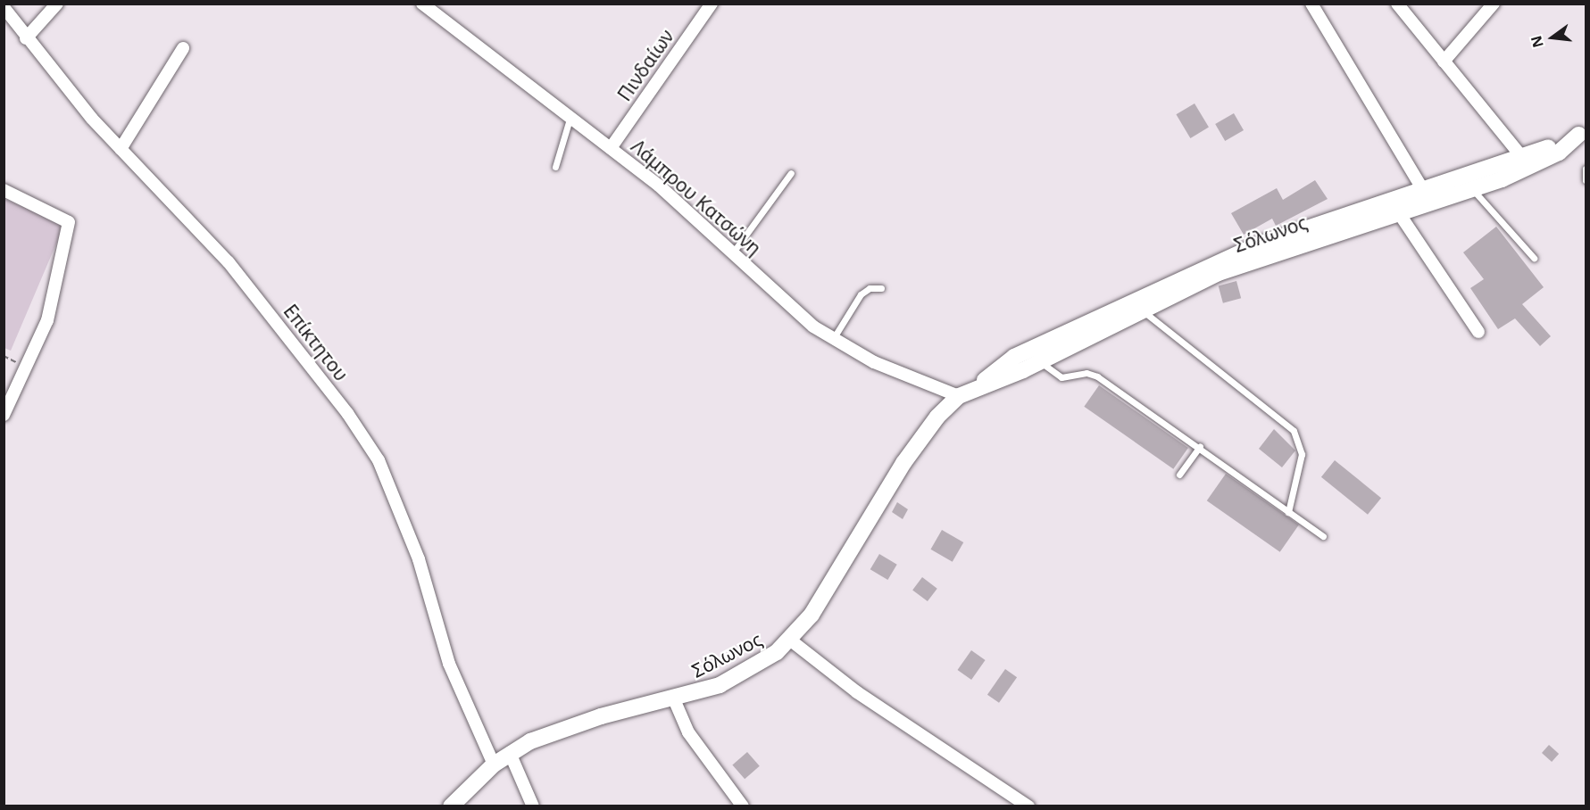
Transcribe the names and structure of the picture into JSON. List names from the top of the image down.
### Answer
{
  "streets": {
    "street": [
      "Πινδαίων",
      "Λάμπρου Κατσώνη",
      "Σόλωνος",
      "Επίκτητου"
    ]
  },
  "crossings": [
    ["Πινδαίων", "Λάμπρου Κατσώνη"],
    ["Λάμπρου Κατσώνη", "Σόλωνος"],
    ["Σόλωνος", "Επίκτητου"]
  ],
  "north": "left"
}
